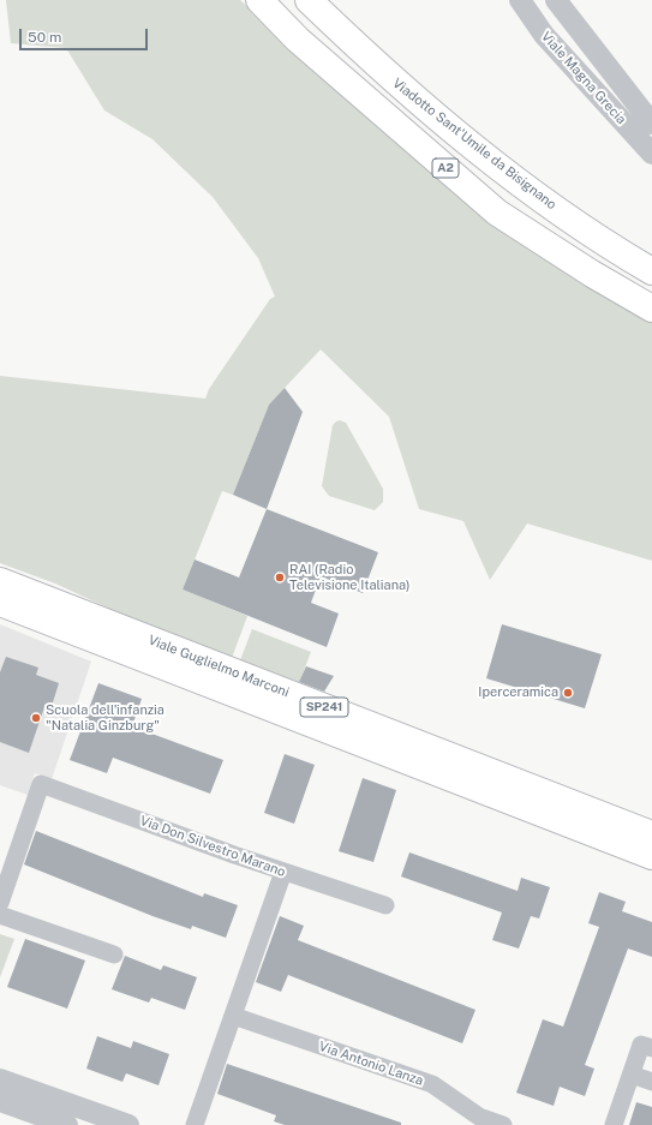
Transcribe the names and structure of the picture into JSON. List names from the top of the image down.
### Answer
{
  "streets": {
    "main road": [
      "Viadotto Sant'Umile da Bisignano",
      "A2",
      "Viale Guglielmo Marconi",
      "SP241"
    ],
    "street": ["Viale Magna Grecia", "Via Don Silvestro Marano", "Via Antonio Lanza"]
  },
  "places": ["RAI (Radio Televisione Italiana)", "Iperceramica", "Scuola dell'infanzia \"Natalia Ginzburg\""],
  "scale_bar": "50 m"
}
